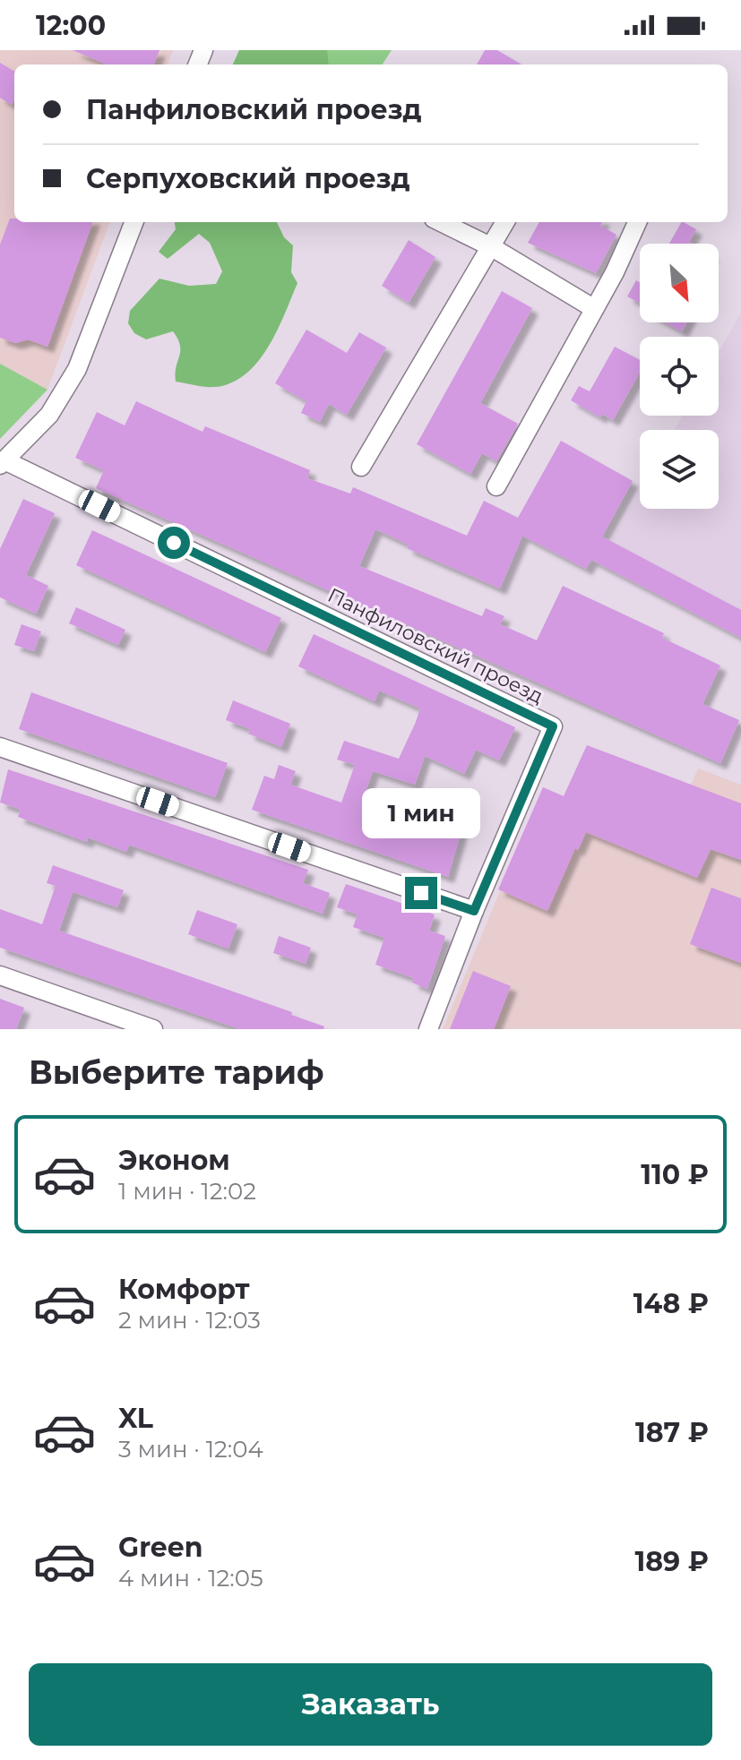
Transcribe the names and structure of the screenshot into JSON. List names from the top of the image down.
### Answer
{
  "streets": {
    "street": ["Панфиловский проезд"]
  },
  "north": "bottom right",
  "page": {
    "status": "12:00",
    "banner": ["Панфиловский проезд", "Серпуховский проезд"],
    "bubble": "1 мин",
    "heading": "Выберите тариф",
    "list": [
      {
        "name": "Эконом",
        "note": "1 мин · 12:02",
        "value": "110 ₽"
      },
      {
        "name": "Комфорт",
        "note": "2 мин · 12:03",
        "value": "148 ₽"
      },
      {
        "name": "XL",
        "note": "3 мин · 12:04",
        "value": "187 ₽"
      },
      {
        "name": "Green",
        "note": "4 мин · 12:05",
        "value": "189 ₽"
      }
    ],
    "buttons": "Заказать"
  }
}
